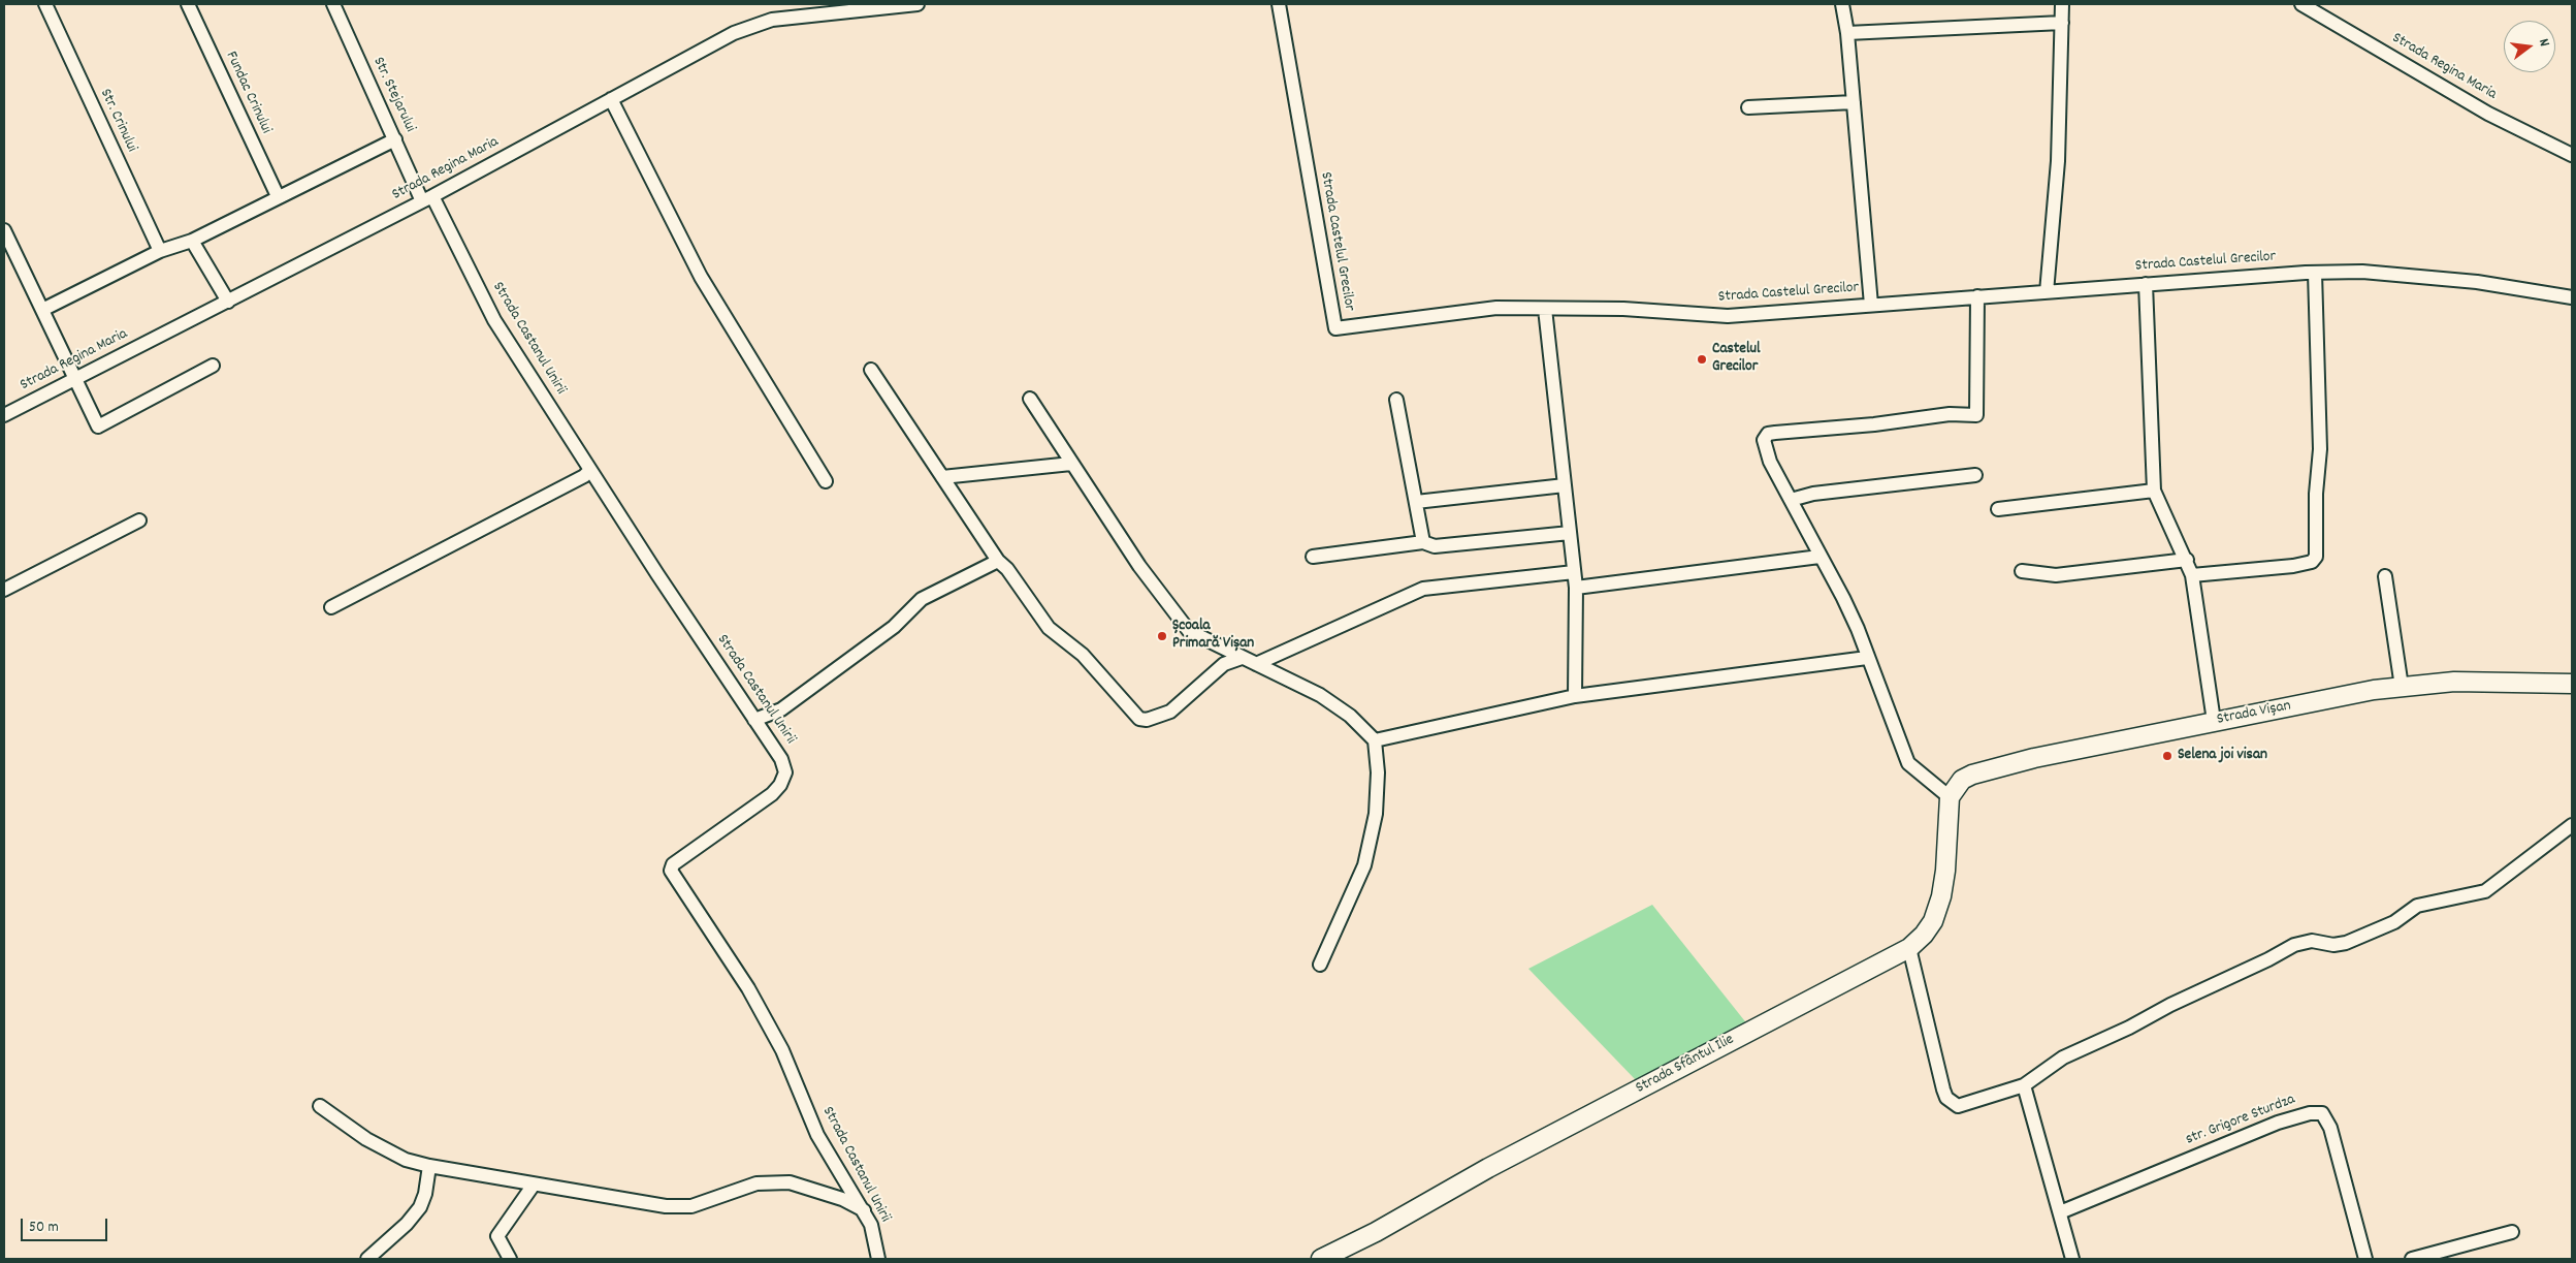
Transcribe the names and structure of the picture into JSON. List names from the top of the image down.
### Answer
{
  "streets": {
    "street": [
      "Strada Regina Maria",
      "Fundac Crinului",
      "Str. Stejarului",
      "Str. Crinului",
      "Strada Castelul Grecilor",
      "Strada Castanul Unirii",
      "Strada Vișan",
      "Strada Sfântul Ilie",
      "str. Grigore Sturdza"
    ]
  },
  "crossings": [
    ["Strada Regina Maria", "Str. Stejarului"],
    ["Strada Regina Maria", "Strada Castanul Unirii"],
    ["Str. Stejarului", "Strada Castanul Unirii"],
    ["Strada Vișan", "Strada Sfântul Ilie"]
  ],
  "places": ["Castelul Grecilor", "Școala Primară Vișan", "Selena joi visan"],
  "scale_bar": "50 m",
  "north": "right"
}
